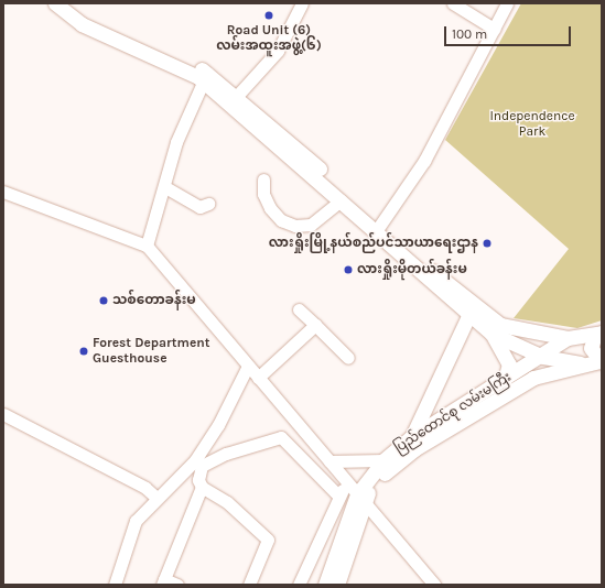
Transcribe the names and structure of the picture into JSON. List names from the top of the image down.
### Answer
{
  "streets": {
    "main road": ["ပြည်ထောင်စု လမ်းမကြီး"]
  },
  "parks": ["Independence Park"],
  "places": [
    "Road Unit (6) လမ်းအထူးအဖွဲ့(၆)",
    "လားရှိုးမြို့နယ်စည်ပင်သာယာရေးဌာန",
    "လားရှိုးမိုတယ်ခန်းမ",
    "သစ်တောခန်းမ",
    "Forest Department Guesthouse"
  ],
  "scale_bar": "100 m"
}
